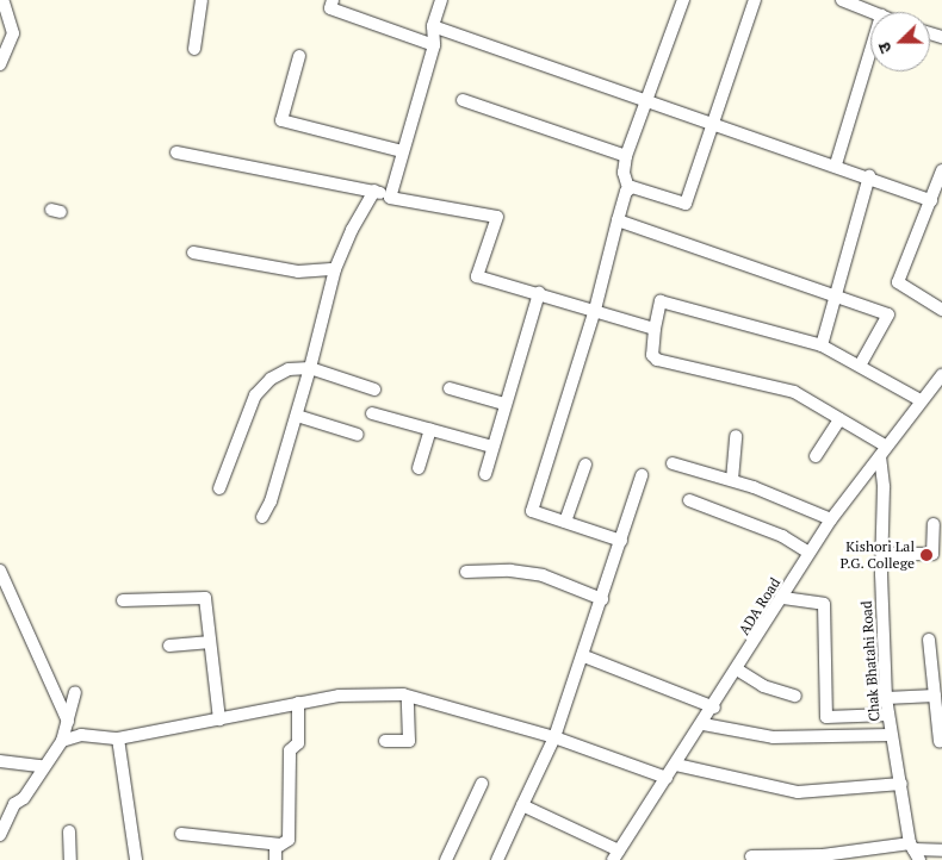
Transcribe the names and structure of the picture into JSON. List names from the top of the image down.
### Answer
{
  "streets": {
    "street": ["ADA Road", "Chak Bhatahi Road"]
  },
  "crossings": [
    ["ADA Road", "Chak Bhatahi Road"]
  ],
  "places": ["Kishori Lal P.G. College"],
  "north": "left"
}
